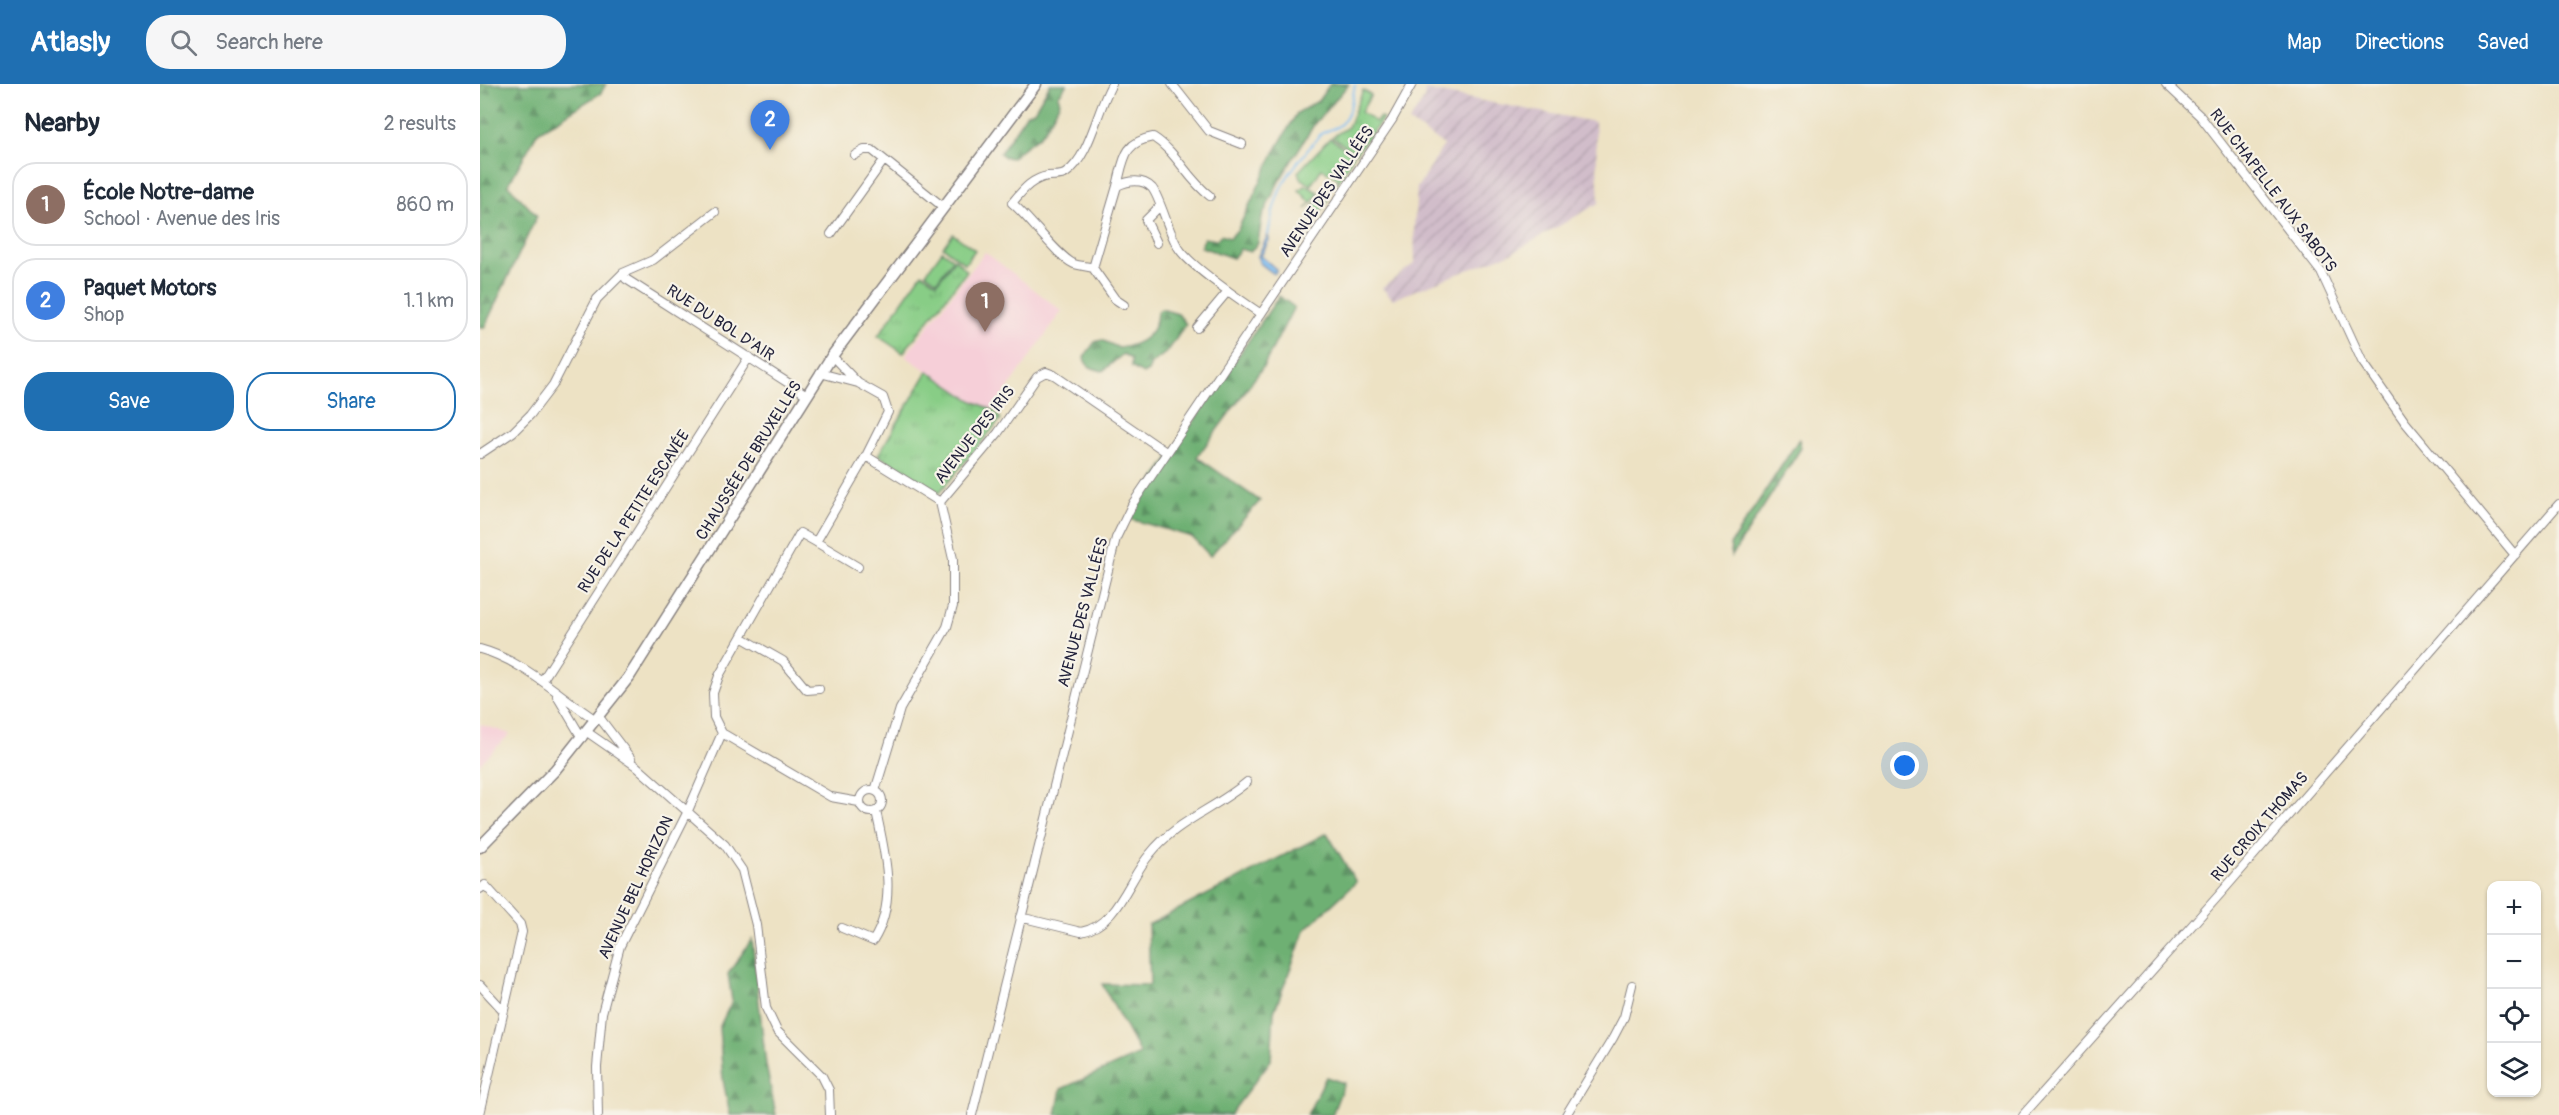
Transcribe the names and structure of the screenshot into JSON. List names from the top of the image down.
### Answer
{
  "streets": {
    "main road": ["CHAUSSÉE DE BRUXELLES"],
    "street": [
      "RUE CHAPELLE AUX SABOTS",
      "AVENUE DES VALLÉES",
      "RUE DU BOL D'AIR",
      "AVENUE DES IRIS",
      "RUE DE LA PETITE ESCAVÉE",
      "RUE CROIX THOMAS",
      "AVENUE BEL HORIZON"
    ]
  },
  "crossings": [
    ["RUE CHAPELLE AUX SABOTS", "RUE CROIX THOMAS"],
    ["AVENUE DES VALLÉES", "AVENUE DES IRIS"],
    ["RUE DU BOL D'AIR", "CHAUSSÉE DE BRUXELLES"],
    ["RUE DU BOL D'AIR", "RUE DE LA PETITE ESCAVÉE"],
    ["CHAUSSÉE DE BRUXELLES", "AVENUE BEL HORIZON"]
  ],
  "page": {
    "header": "Atlasly",
    "search": "Search here",
    "nav": ["Map", "Directions", "Saved"],
    "heading": ["Nearby", "2 results"],
    "pins": ["2", "1"],
    "list": [
      {
        "mark": "1",
        "name": "École Notre-dame",
        "note": "School · Avenue des Iris",
        "value": "860 m"
      },
      {
        "mark": "2",
        "name": "Paquet Motors",
        "note": "Shop",
        "value": "1.1 km"
      }
    ],
    "buttons": ["Save", "Share"],
    "map_buttons": ["+", "−"]
  }
}
